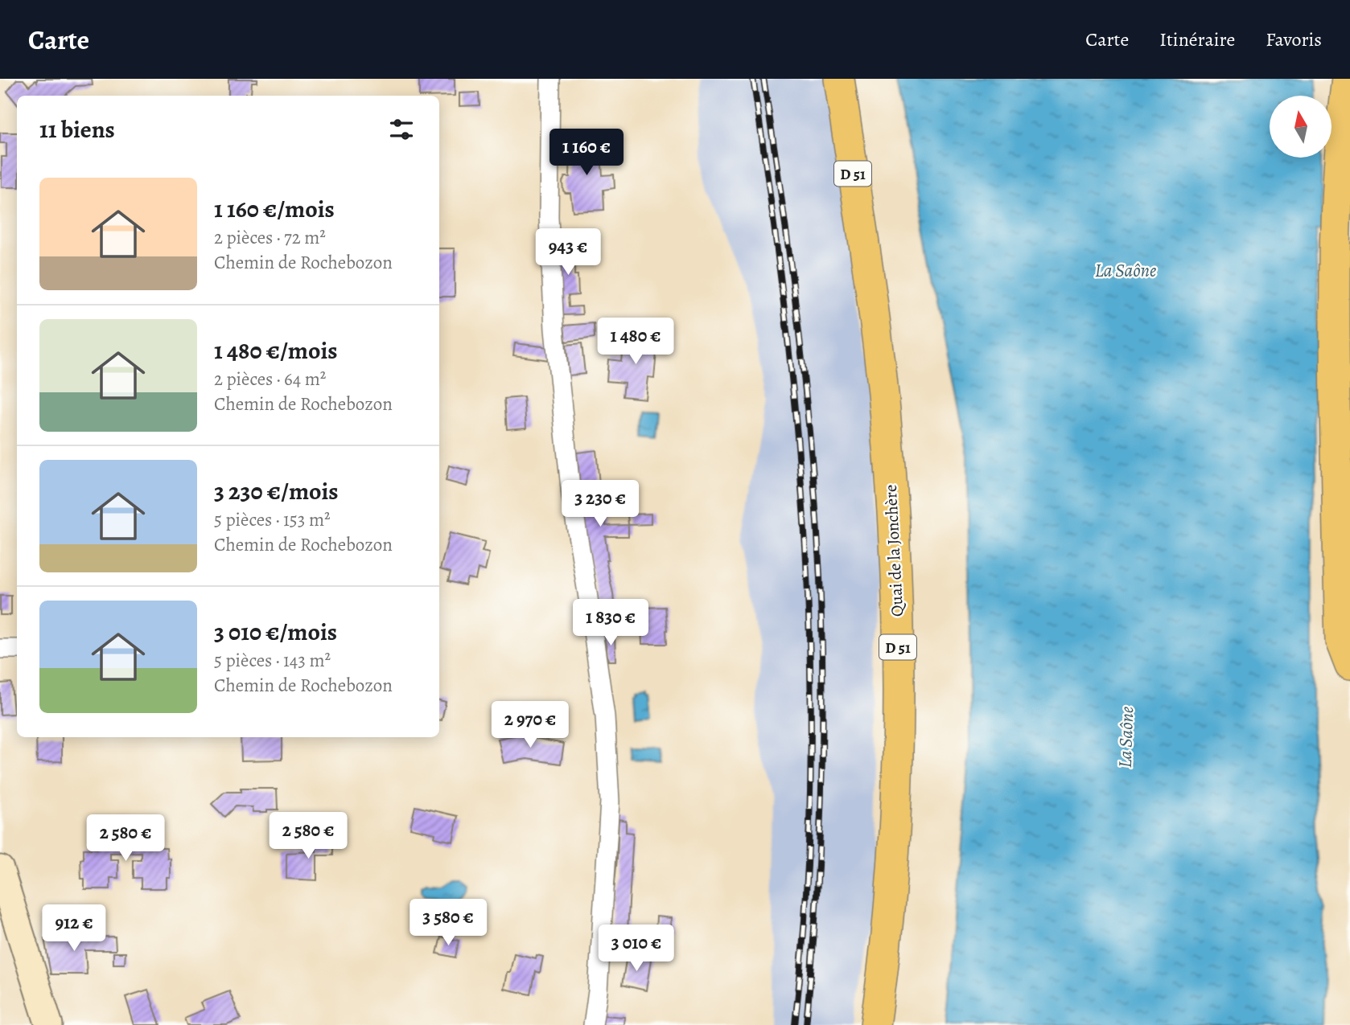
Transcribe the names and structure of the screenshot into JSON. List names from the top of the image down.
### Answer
{
  "streets": {
    "main road": ["D 51", "Quai de la Jonchère"]
  },
  "water": ["La Saône"],
  "north": "top",
  "page": {
    "header": "Carte",
    "nav": ["Carte", "Itinéraire", "Favoris"],
    "heading": "11 biens",
    "price": [
      "1 160 €",
      "943 €",
      "1 480 €",
      "3 230 €",
      "1 830 €",
      "2 970 €",
      "2 580 €",
      "2 580 €",
      "3 580 €",
      "912 €",
      "3 010 €"
    ],
    "list": [
      {
        "name": "1 160 €/mois",
        "note": "2 pièces · 72 m² · Chemin de Rochebozon"
      },
      {
        "name": "1 480 €/mois",
        "note": "2 pièces · 64 m² · Chemin de Rochebozon"
      },
      {
        "name": "3 230 €/mois",
        "note": "5 pièces · 153 m² · Chemin de Rochebozon"
      },
      {
        "name": "3 010 €/mois",
        "note": "5 pièces · 143 m² · Chemin de Rochebozon"
      }
    ]
  }
}
